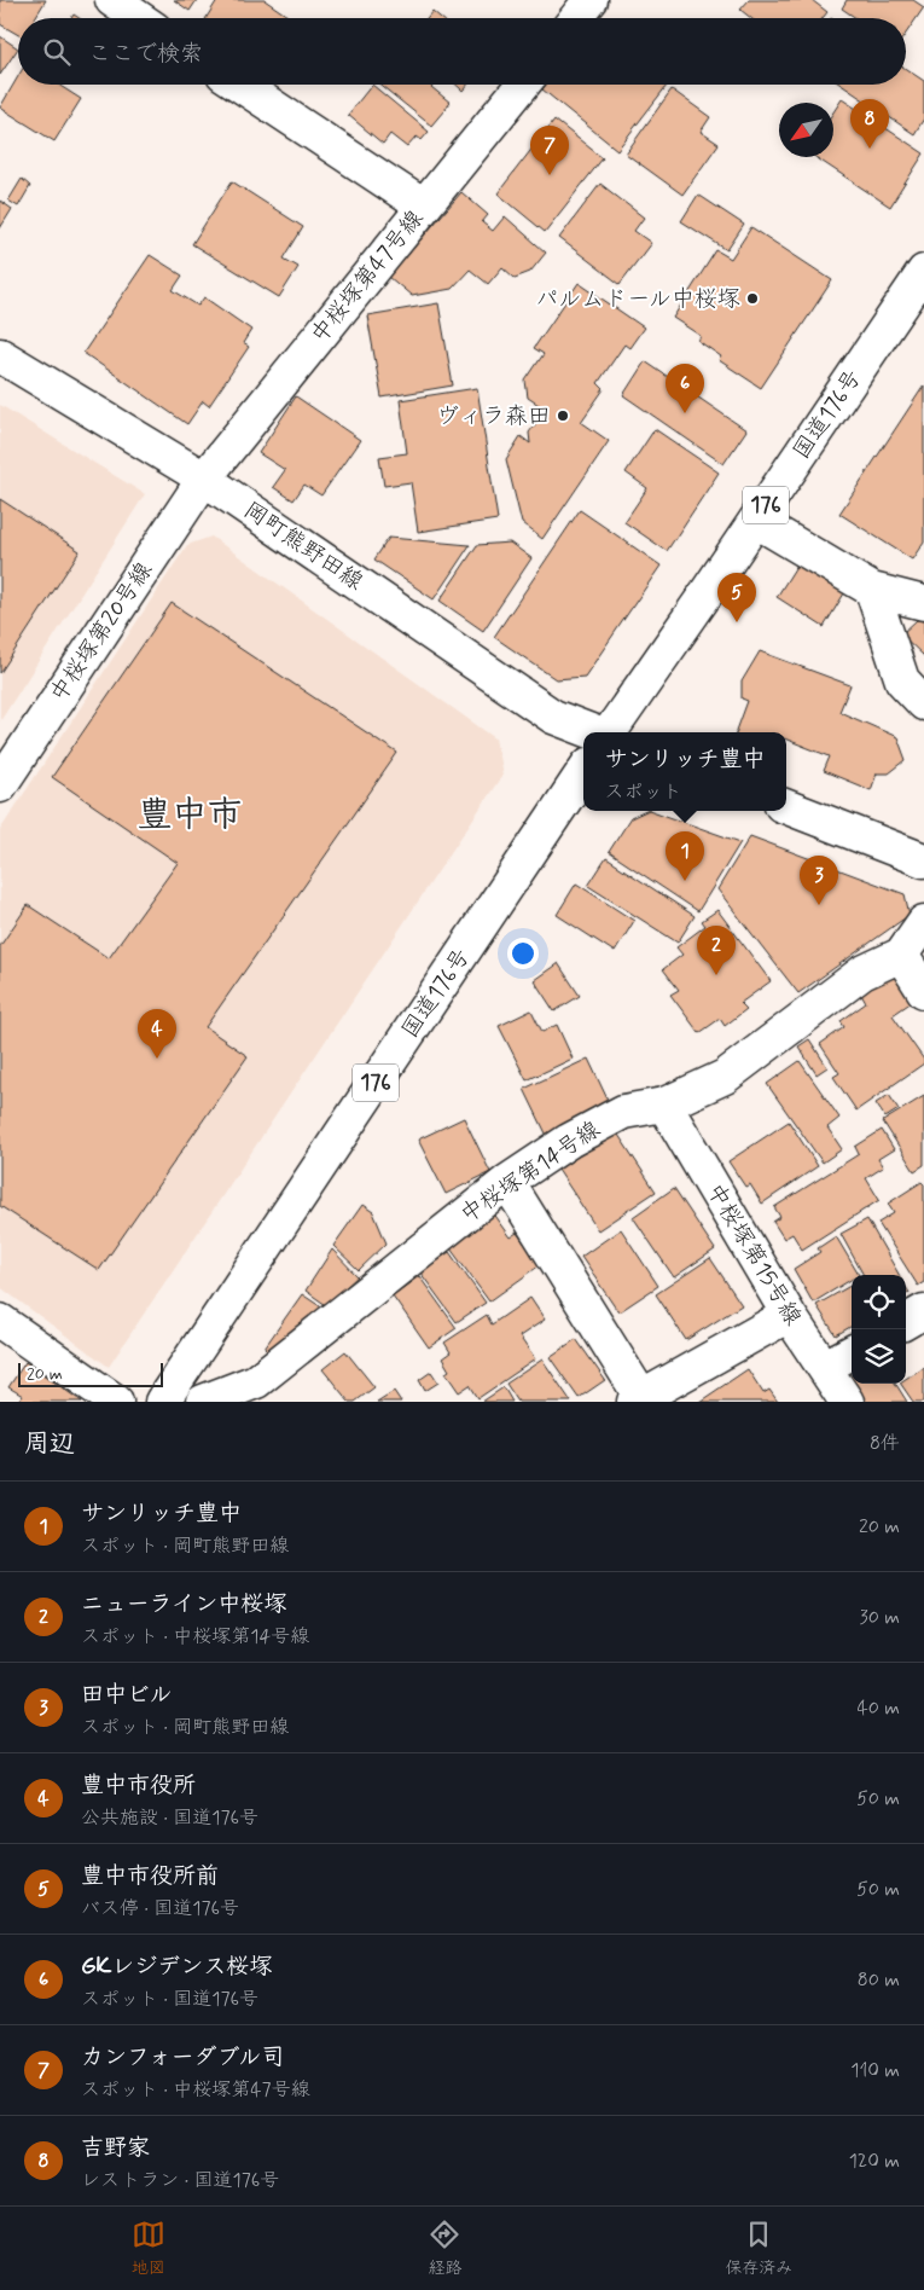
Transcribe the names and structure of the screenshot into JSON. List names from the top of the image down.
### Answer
{
  "streets": {
    "main road": [
      "中桜塚第47号線",
      "国道176号",
      "176",
      "岡町熊野田線",
      "中桜塚第20号線",
      "中桜塚第14号線",
      "中桜塚第15号線"
    ]
  },
  "crossings": [
    ["中桜塚第47号線", "岡町熊野田線"],
    ["中桜塚第47号線", "中桜塚第20号線"],
    ["岡町熊野田線", "中桜塚第20号線"],
    ["中桜塚第14号線", "中桜塚第15号線"]
  ],
  "districts": ["豊中市"],
  "places": ["パルムドール中桜塚", "ヴィラ森田"],
  "scale_bar": "20 m",
  "north": "bottom left",
  "page": {
    "search": "ここで検索",
    "pins": [
      "8",
      "7",
      "6",
      "5",
      "1",
      "3",
      "2",
      "4"
    ],
    "popup": ["サンリッチ豊中", "スポット"],
    "scale": "20 m",
    "heading": ["周辺", "8件"],
    "list": [
      {
        "mark": "1",
        "name": "サンリッチ豊中",
        "note": "スポット · 岡町熊野田線",
        "value": "20 m"
      },
      {
        "mark": "2",
        "name": "ニューライン中桜塚",
        "note": "スポット · 中桜塚第14号線",
        "value": "30 m"
      },
      {
        "mark": "3",
        "name": "田中ビル",
        "note": "スポット · 岡町熊野田線",
        "value": "40 m"
      },
      {
        "mark": "4",
        "name": "豊中市役所",
        "note": "公共施設 · 国道176号",
        "value": "50 m"
      },
      {
        "mark": "5",
        "name": "豊中市役所前",
        "note": "バス停 · 国道176号",
        "value": "50 m"
      },
      {
        "mark": "6",
        "name": "GKレジデンス桜塚",
        "note": "スポット · 国道176号",
        "value": "80 m"
      },
      {
        "mark": "7",
        "name": "カンフォーダブル司",
        "note": "スポット · 中桜塚第47号線",
        "value": "110 m"
      },
      {
        "mark": "8",
        "name": "吉野家",
        "note": "レストラン · 国道176号",
        "value": "120 m"
      }
    ],
    "nav": ["地図", "経路", "保存済み"]
  }
}
